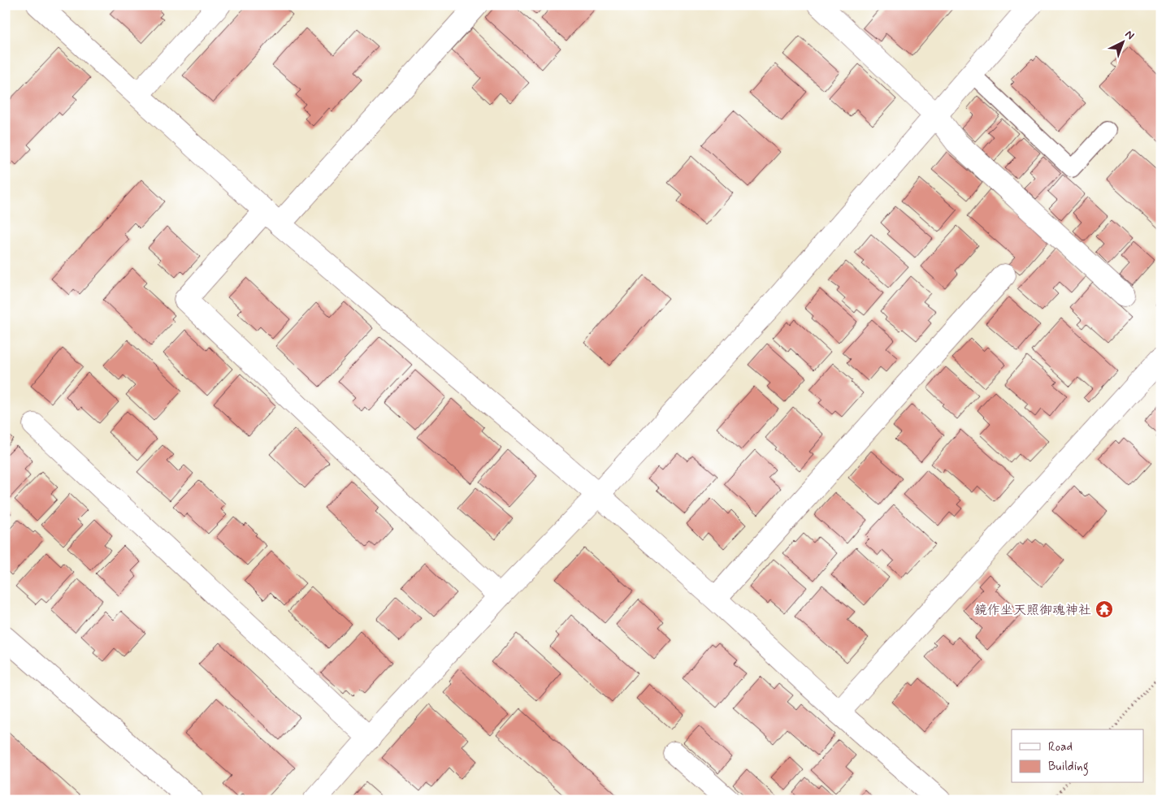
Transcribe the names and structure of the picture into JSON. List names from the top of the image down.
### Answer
{
  "places": {
    "temple": ["鏡作坐天照御魂神社"]
  },
  "legend": ["Road", "Building"],
  "north": "top right"
}
